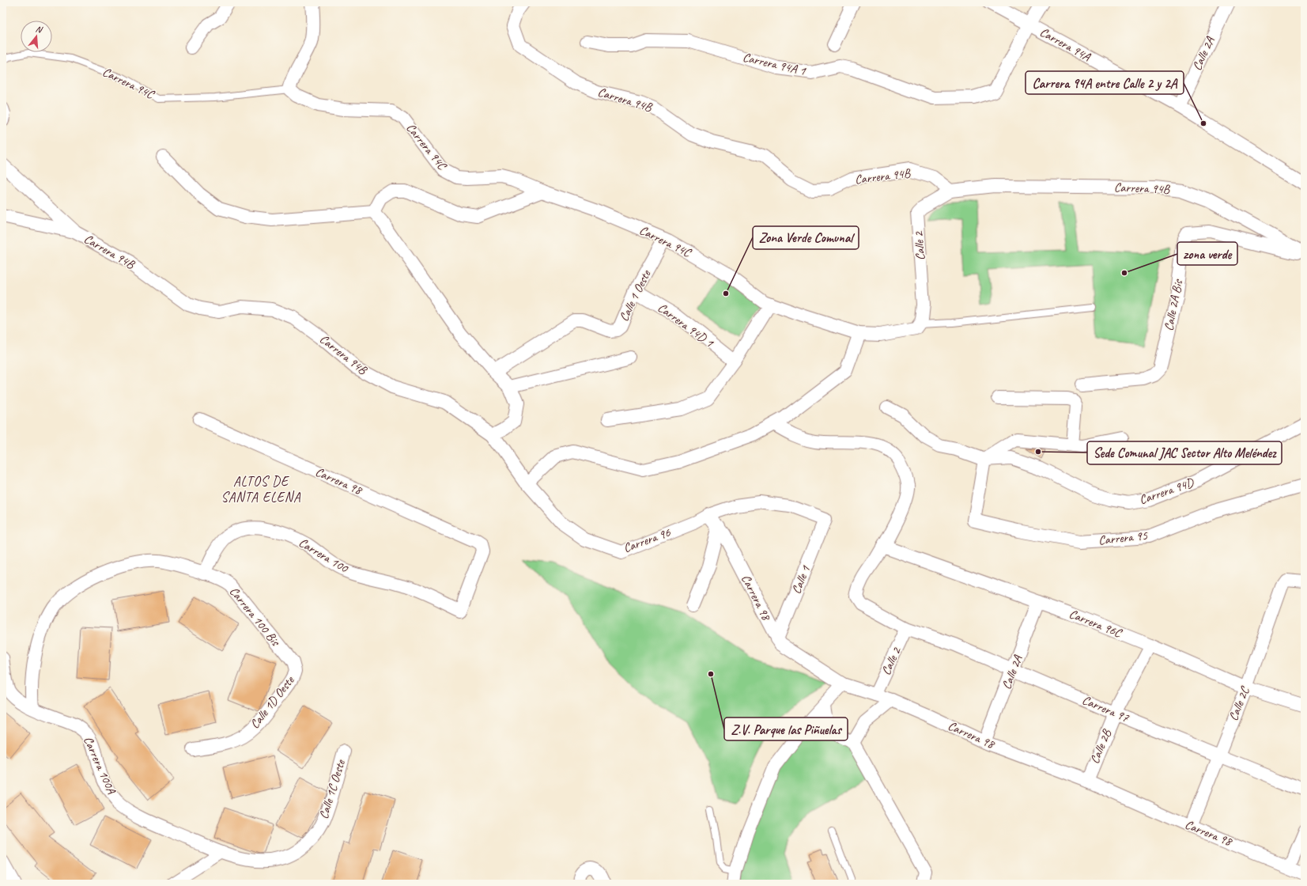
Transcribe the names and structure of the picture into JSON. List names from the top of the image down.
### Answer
{
  "streets": {
    "street": [
      "Carrera 94A",
      "Calle 2A",
      "Carrera 94A 1",
      "Carrera 94C",
      "Carrera 94B",
      "Calle 2",
      "Calle 1 Oeste",
      "Calle 2A Bis",
      "Carrera 94D 1",
      "Carrera 98",
      "Carrera 94D",
      "Carrera 95",
      "Carrera 96",
      "Carrera 100",
      "Calle 1",
      "Carrera 100 Bis",
      "Carrera 96C",
      "Calle 1D Oeste",
      "Calle 2C",
      "Carrera 97",
      "Calle 2B",
      "Carrera 100A",
      "Calle 1C Oeste"
    ]
  },
  "crossings": [
    ["Carrera 94A", "Calle 2A"],
    ["Carrera 94A", "Carrera 94A 1"],
    ["Calle 2A", "Carrera 98"],
    ["Calle 2A", "Carrera 96C"],
    ["Calle 2A", "Carrera 97"],
    ["Carrera 94C", "Calle 2"],
    ["Carrera 94C", "Calle 1 Oeste"],
    ["Carrera 94B", "Calle 2"],
    ["Carrera 94B", "Carrera 96"],
    ["Calle 2", "Carrera 98"],
    ["Calle 2", "Carrera 97"],
    ["Calle 1 Oeste", "Carrera 94D 1"],
    ["Carrera 98", "Carrera 96"],
    ["Carrera 98", "Carrera 100"],
    ["Carrera 98", "Calle 1"],
    ["Carrera 98", "Calle 2C"],
    ["Carrera 98", "Calle 2B"],
    ["Carrera 94D", "Carrera 95"],
    ["Carrera 96", "Calle 1"],
    ["Carrera 100", "Carrera 100 Bis"],
    ["Carrera 100 Bis", "Calle 1D Oeste"],
    ["Carrera 100 Bis", "Carrera 100A"],
    ["Carrera 96C", "Calle 2C"],
    ["Carrera 96C", "Carrera 97"],
    ["Carrera 96C", "Calle 2B"],
    ["Calle 2C", "Carrera 97"],
    ["Carrera 97", "Calle 2B"],
    ["Carrera 100A", "Calle 1C Oeste"]
  ],
  "districts": ["ALTOS DE SANTA ELENA"],
  "places": [
    "Carrera 94A entre Calle 2 y 2A",
    "zona verde",
    "Zona Verde Comunal",
    "Sede Comunal JAC Sector Alto Meléndez",
    "Z.V. Parque las Piñuelas"
  ],
  "north": "top"
}
